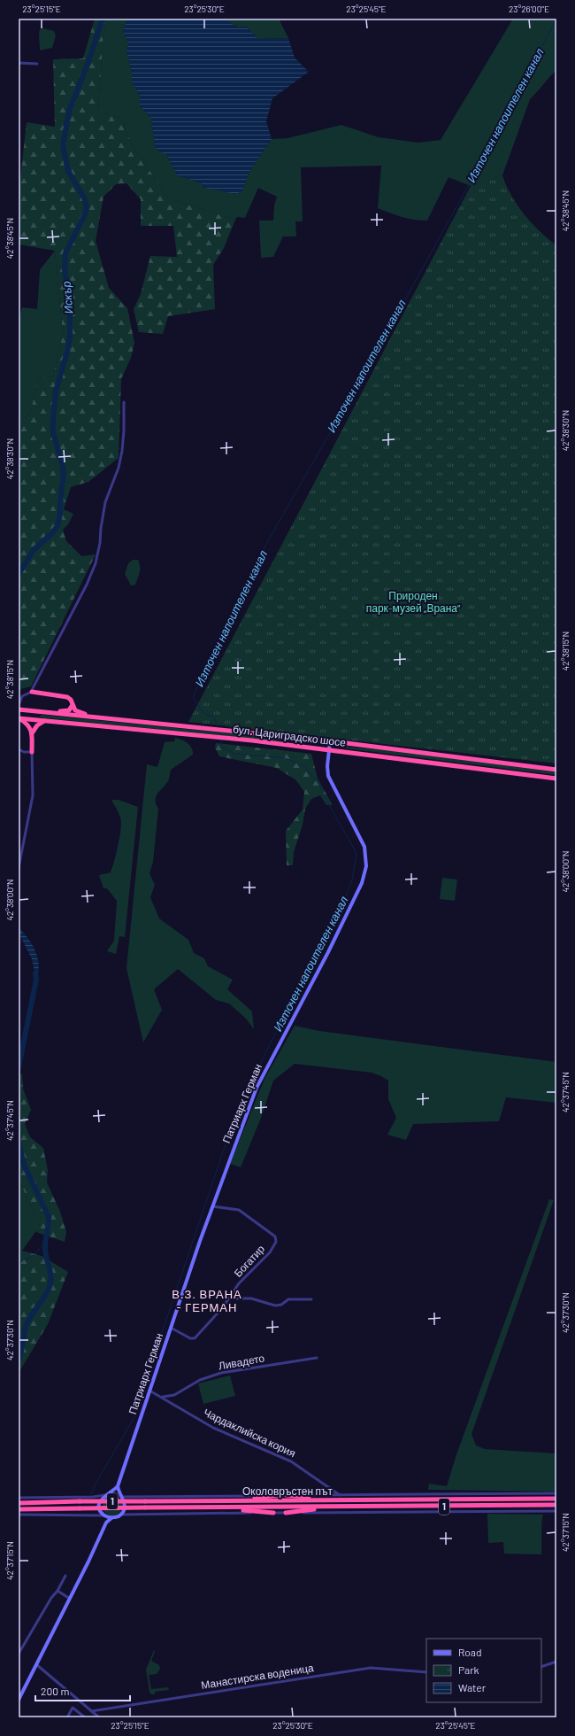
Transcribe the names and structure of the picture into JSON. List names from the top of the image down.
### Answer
{
  "streets": {
    "highway": ["бул. Цариградско шосе", "Околовръстен път", "1"],
    "street": [
      "Патриарх Герман",
      "Богатир",
      "Ливадето",
      "Чардаклийска кория",
      "Манастирска воденица"
    ]
  },
  "crossings": [
    ["бул. Цариградско шосе", "Патриарх Герман"],
    ["Патриарх Герман", "Богатир"],
    ["Патриарх Герман", "Чардаклийска кория"],
    ["Ливадето", "Чардаклийска кория"]
  ],
  "districts": ["В.З. ВРАНА - ГЕРМАН"],
  "water": ["Източен напоителен канал", "Искър"],
  "parks": ["Природен парк-музей „Врана“"],
  "legend": ["Road", "Park", "Water"],
  "scale_bar": "200 m",
  "coordinates": [
    "23°25'15\"E",
    "23°25'30\"E",
    "23°25'45\"E",
    "23°26'00\"E",
    "42°38'45\"N",
    "42°38'30\"N",
    "42°38'15\"N",
    "42°38'00\"N",
    "42°37'45\"N",
    "42°37'30\"N",
    "42°37'15\"N"
  ]
}
